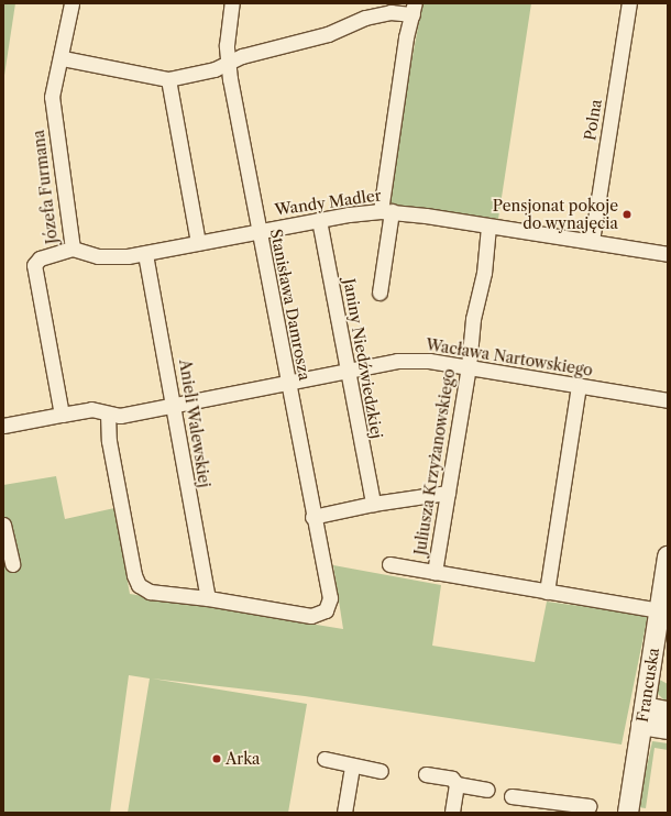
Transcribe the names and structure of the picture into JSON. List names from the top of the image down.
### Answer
{
  "streets": {
    "street": [
      "Polna",
      "Józefa Furmana",
      "Wandy Madler",
      "Stanisława Damrosza",
      "Wacława Nartowskiego",
      "Janiny Niedźwiedzkiej",
      "Anieli Walewskiej",
      "Juliusza Krzyżanowskiego",
      "Francuska"
    ]
  },
  "crossings": [
    ["Polna", "Wandy Madler"],
    ["Józefa Furmana", "Wandy Madler"],
    ["Józefa Furmana", "Wacława Nartowskiego"],
    ["Wandy Madler", "Stanisława Damrosza"],
    ["Wandy Madler", "Janiny Niedźwiedzkiej"],
    ["Wandy Madler", "Anieli Walewskiej"],
    ["Wandy Madler", "Juliusza Krzyżanowskiego"],
    ["Stanisława Damrosza", "Wacława Nartowskiego"],
    ["Stanisława Damrosza", "Anieli Walewskiej"],
    ["Wacława Nartowskiego", "Janiny Niedźwiedzkiej"],
    ["Wacława Nartowskiego", "Anieli Walewskiej"],
    ["Wacława Nartowskiego", "Juliusza Krzyżanowskiego"],
    ["Juliusza Krzyżanowskiego", "Francuska"]
  ],
  "places": ["Pensjonat pokoje do wynajęcia", "Arka"]
}
